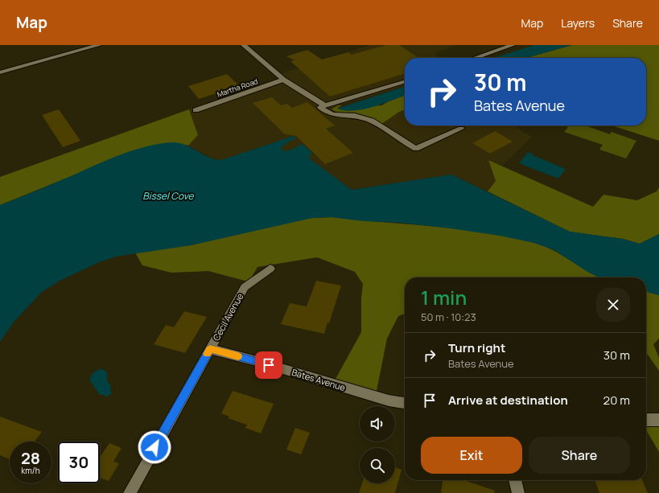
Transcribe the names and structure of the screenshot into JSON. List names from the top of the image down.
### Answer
{
  "streets": {
    "street": ["Martha Road", "Cecil Avenue", "Bates Avenue"]
  },
  "crossings": [
    ["Cecil Avenue", "Bates Avenue"]
  ],
  "water": ["Bissel Cove"],
  "page": {
    "header": "Map",
    "nav": ["Map", "Layers", "Share"],
    "turn": ["30 m", "Bates Avenue"],
    "heading": ["1 min", "50 m · 10:23"],
    "list": [
      {
        "name": "Turn right",
        "note": "Bates Avenue",
        "value": "30 m"
      },
      {
        "name": "Arrive at destination",
        "value": "20 m"
      }
    ],
    "buttons": ["Exit", "Share"],
    "speed": "28 km/h",
    "limit": "30"
  }
}
